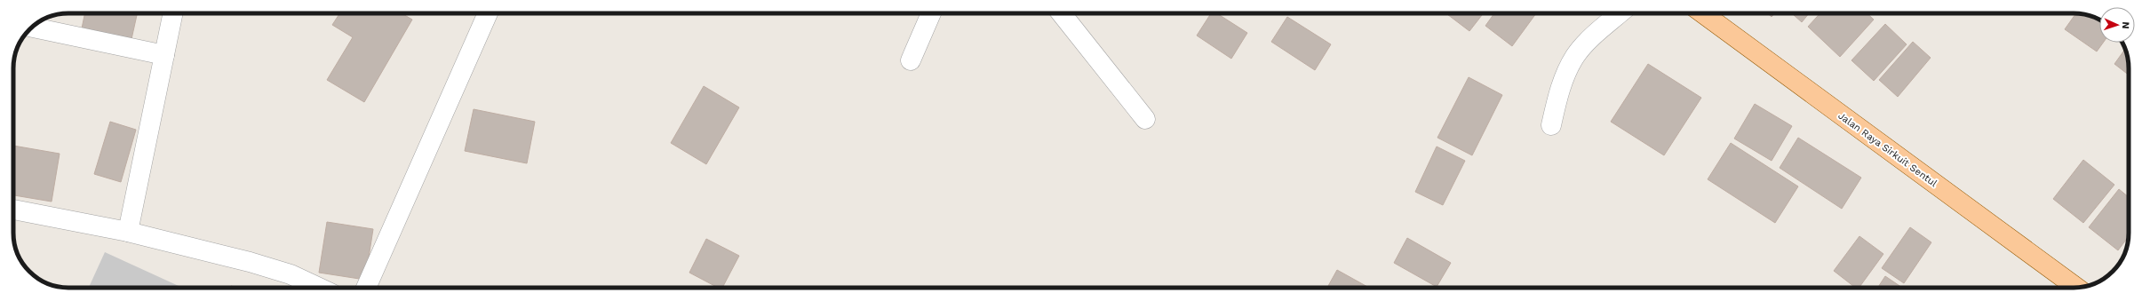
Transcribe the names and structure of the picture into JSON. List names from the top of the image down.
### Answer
{
  "streets": {
    "main road": ["Jalan Raya Sirkuit Sentul"]
  },
  "north": "right"
}
